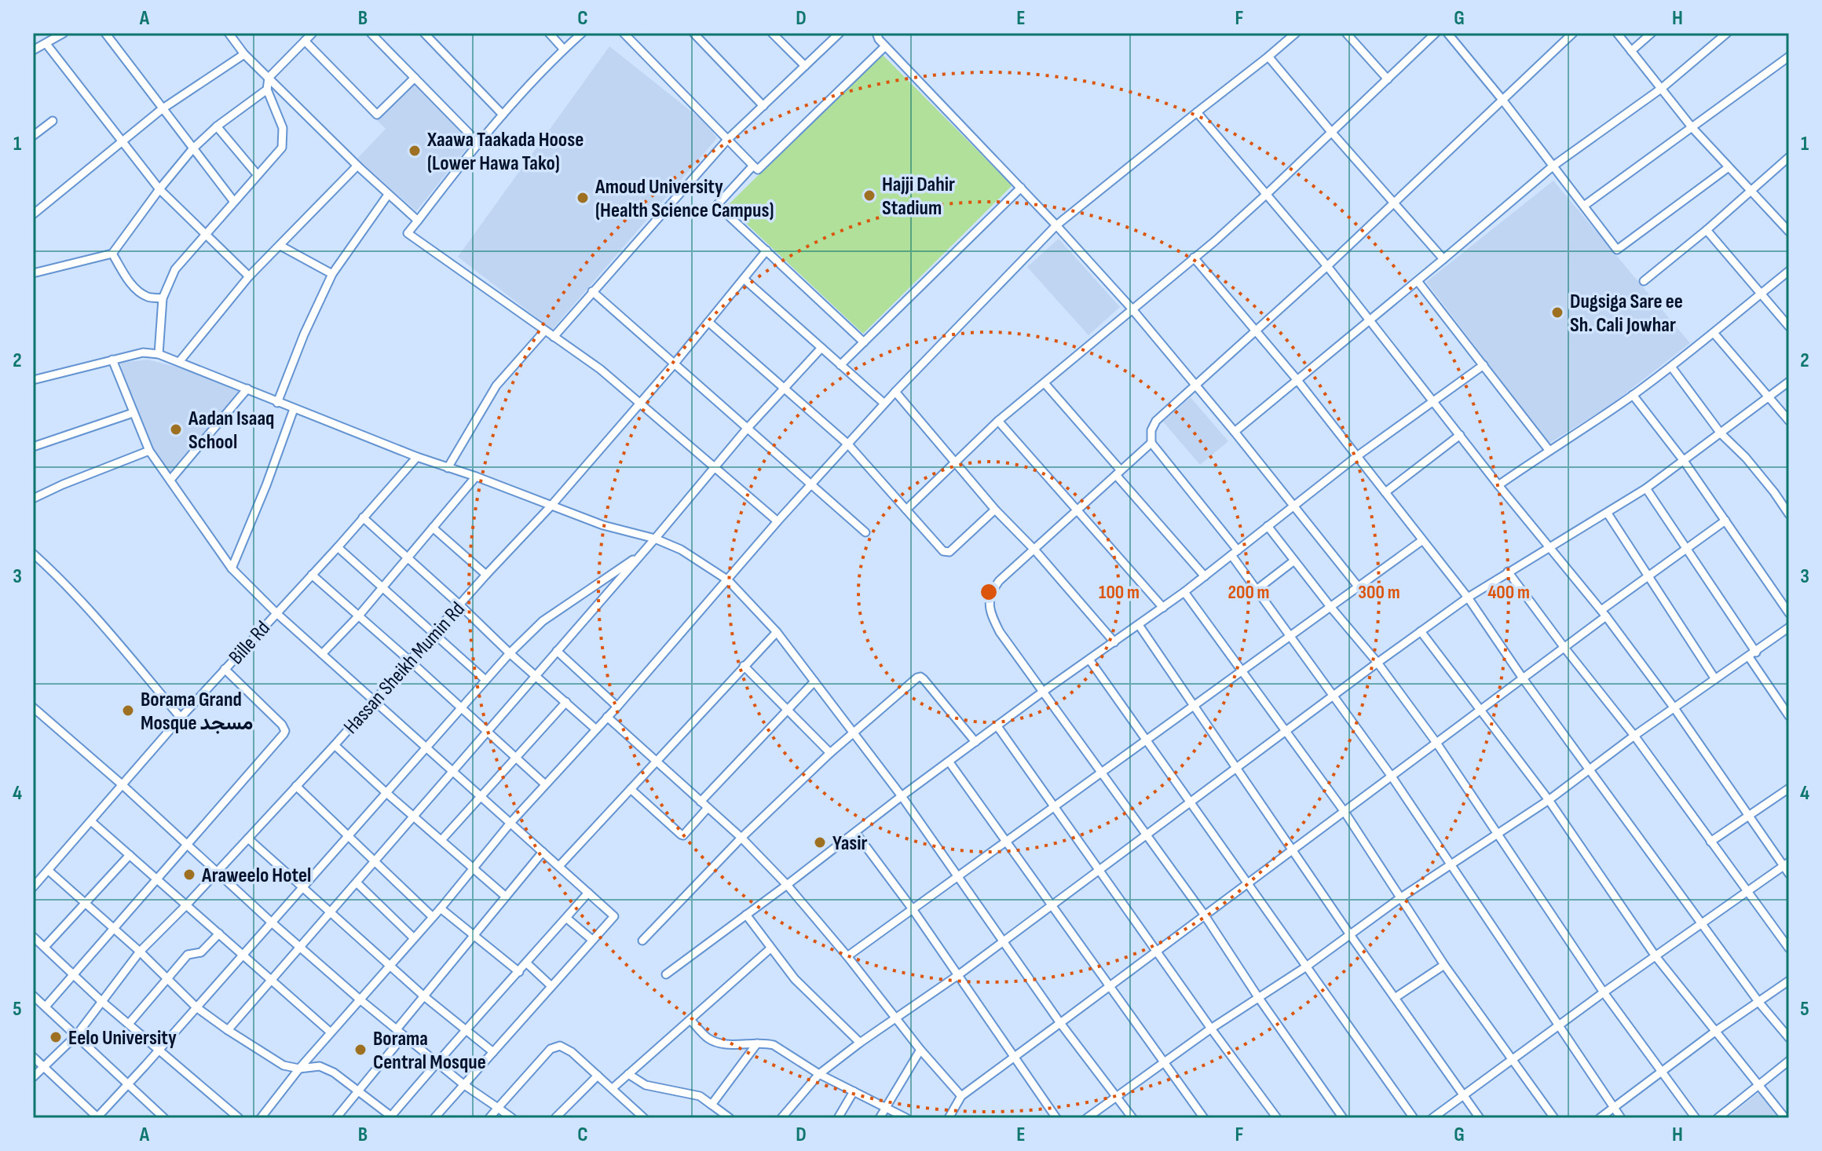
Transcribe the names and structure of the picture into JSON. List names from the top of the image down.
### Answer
{
  "streets": {
    "street": ["Bille Rd", "Hassan Sheikh Mumin Rd"]
  },
  "places": [
    "Xaawa Taakada Hoose (Lower Hawa Tako)",
    "Hajji Dahir Stadium",
    "Amoud University (Health Science Campus)",
    "Dugsiga Sare ee Sh. Cali Jowhar",
    "Aadan Isaaq School",
    "Borama Grand Mosque مسجد",
    "Yasir",
    "Araweelo Hotel",
    "Eelo University",
    "Borama Central Mosque"
  ],
  "grid": {
    "columns": [
      "A",
      "B",
      "C",
      "D",
      "E",
      "F",
      "G",
      "H"
    ],
    "rows": [
      "1",
      "2",
      "3",
      "4",
      "5"
    ]
  },
  "rings": [
    "100 m",
    "200 m",
    "300 m",
    "400 m"
  ]
}
